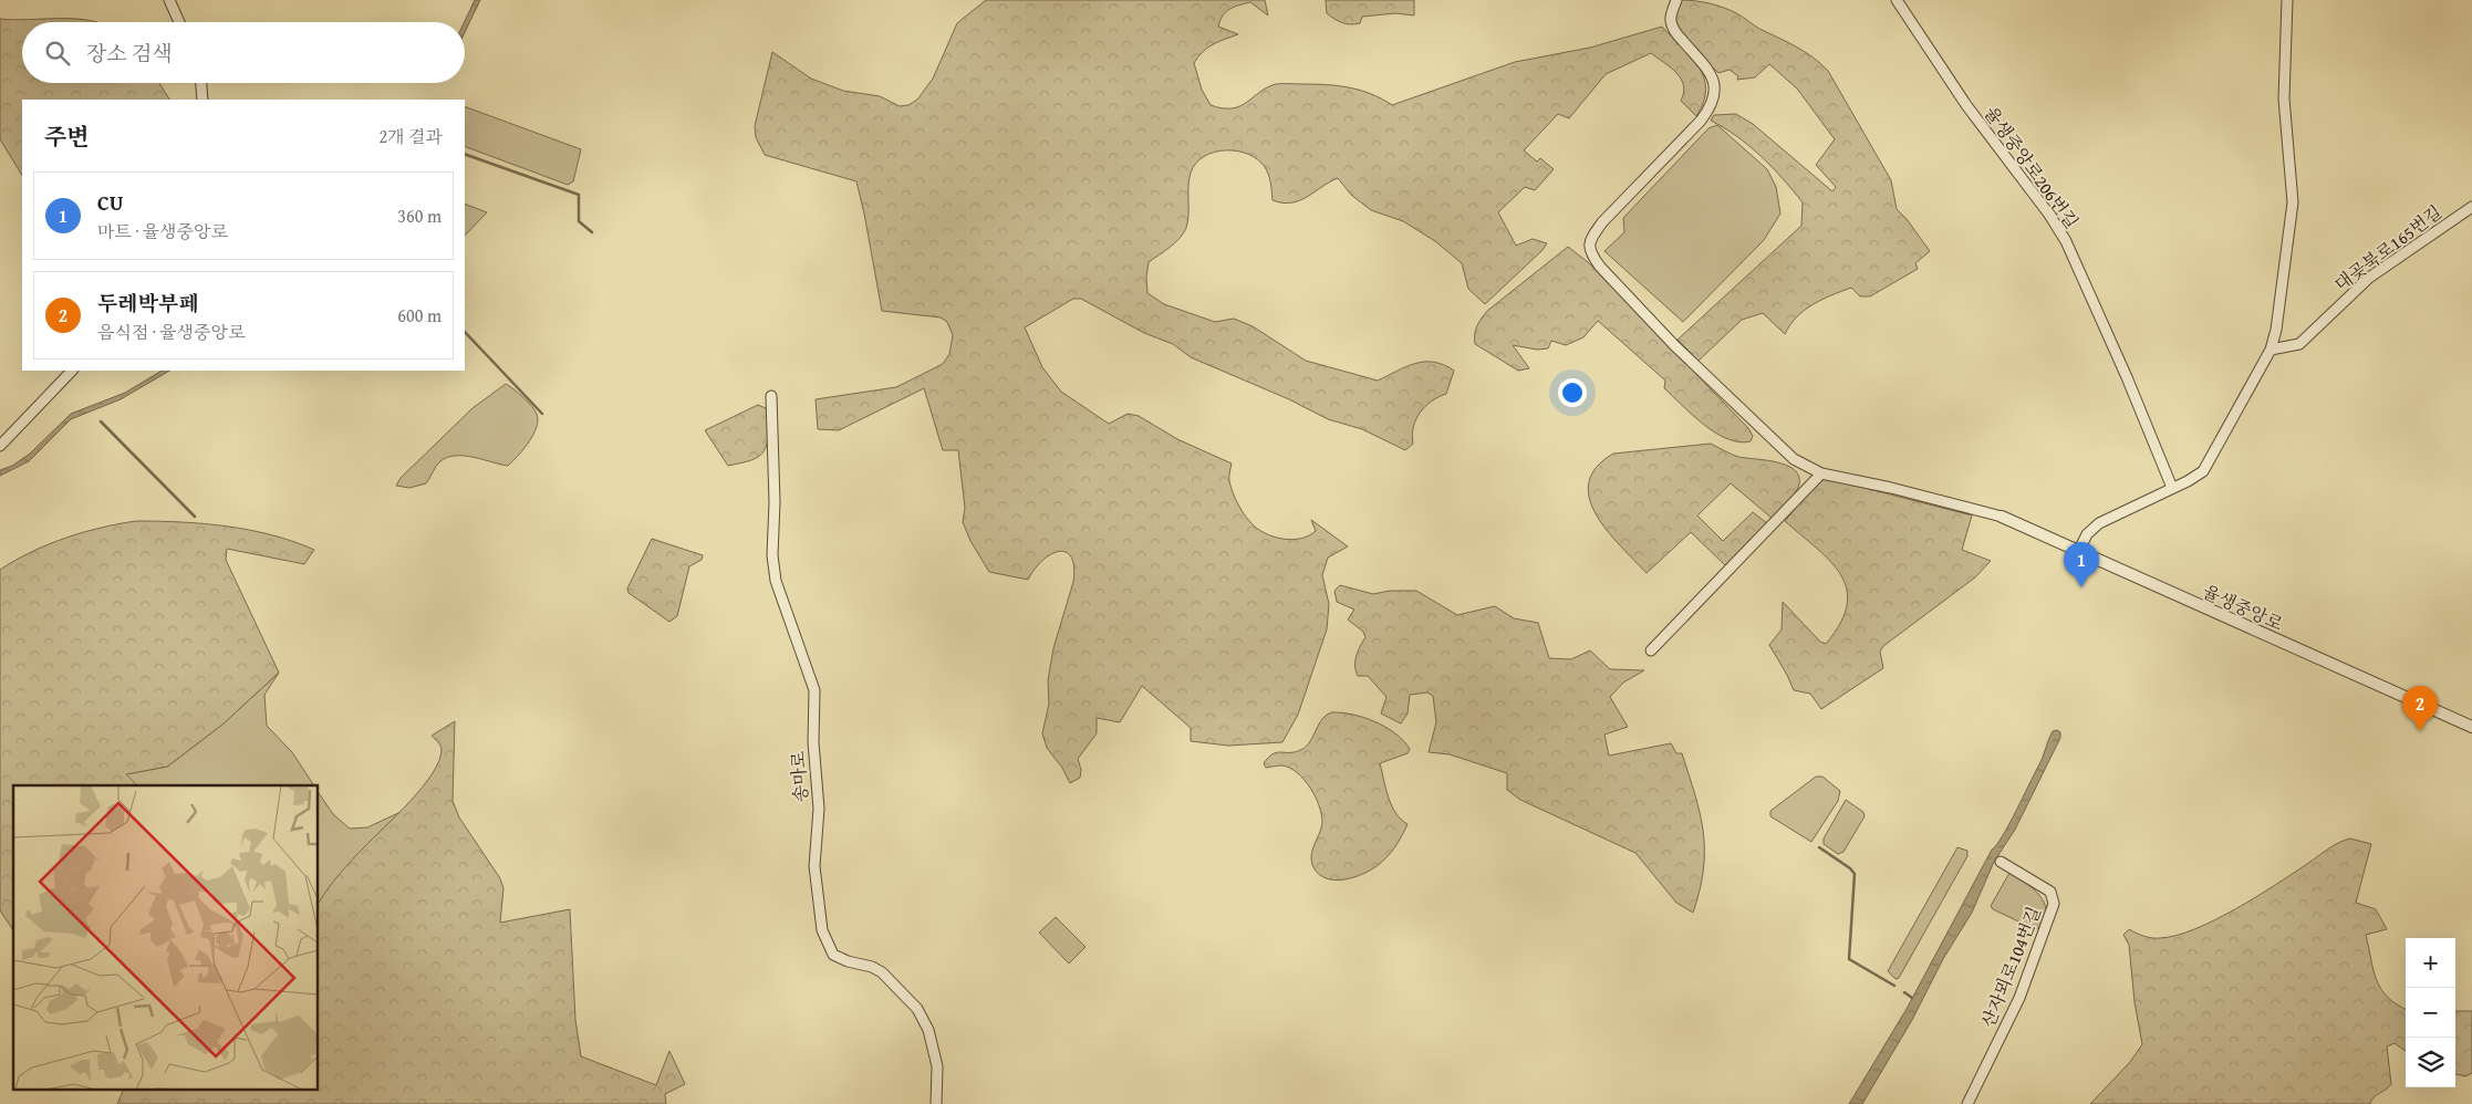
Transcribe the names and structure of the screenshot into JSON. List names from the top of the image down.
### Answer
{
  "streets": {
    "street": [
      "율생중앙로206번길",
      "대곶북로165번길",
      "율생중앙로",
      "송마로",
      "산자뫼로104번길"
    ]
  },
  "page": {
    "search": "장소 검색",
    "heading": ["주변", "2개 결과"],
    "list": [
      {
        "mark": "1",
        "name": "CU",
        "note": "마트 · 율생중앙로",
        "value": "360 m"
      },
      {
        "mark": "2",
        "name": "두레박부페",
        "note": "음식점 · 율생중앙로",
        "value": "600 m"
      }
    ],
    "pins": ["1", "2"],
    "map_buttons": ["+", "−"]
  }
}
